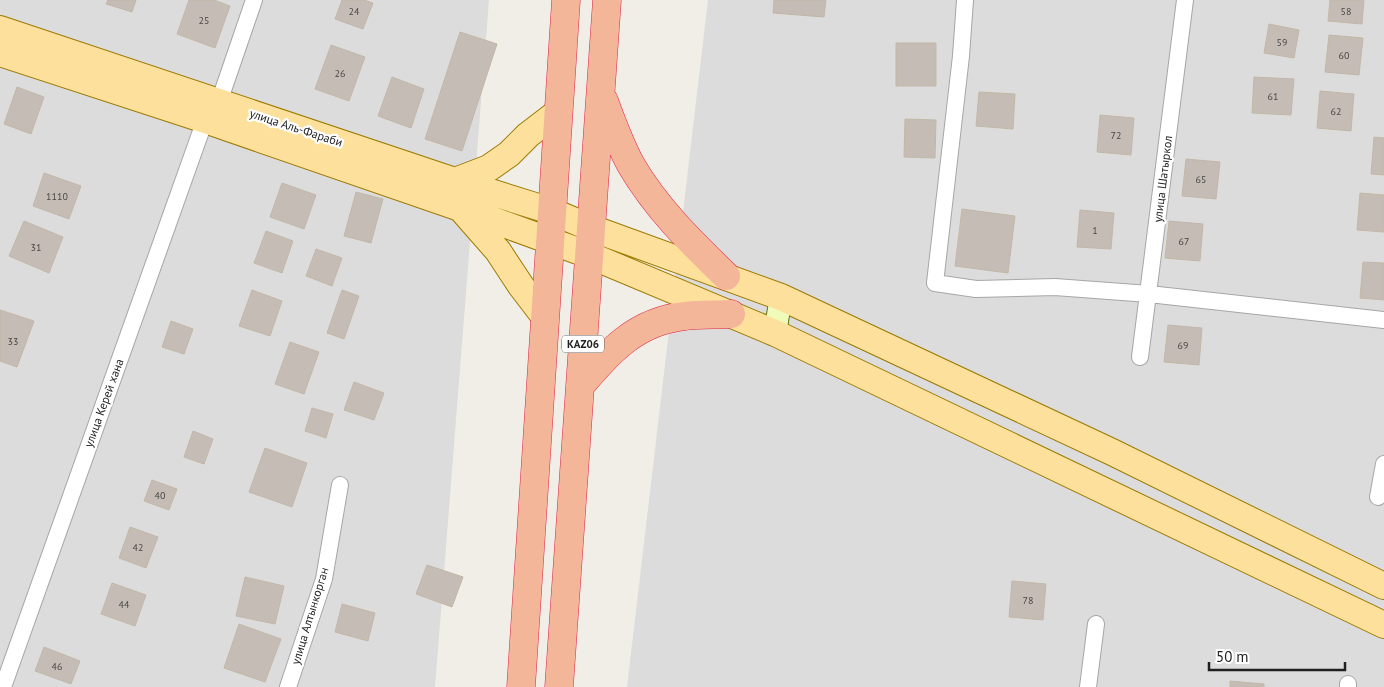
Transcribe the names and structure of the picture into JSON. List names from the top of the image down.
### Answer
{
  "streets": {
    "highway": ["KАZ06"],
    "main road": ["улица Аль-Фараби"],
    "street": ["улица Шатыркол", "улица Керей хана", "улица Алтынкорган"]
  },
  "crossings": [
    ["улица Аль-Фараби", "KАZ06"],
    ["улица Аль-Фараби", "улица Керей хана"]
  ],
  "house_numbers": [
    "24",
    "58",
    "25",
    "59",
    "60",
    "26",
    "61",
    "62",
    "72",
    "65",
    "1110",
    "1",
    "67",
    "31",
    "33",
    "69",
    "40",
    "42",
    "78",
    "44",
    "46"
  ],
  "scale_bar": "50 m"
}
